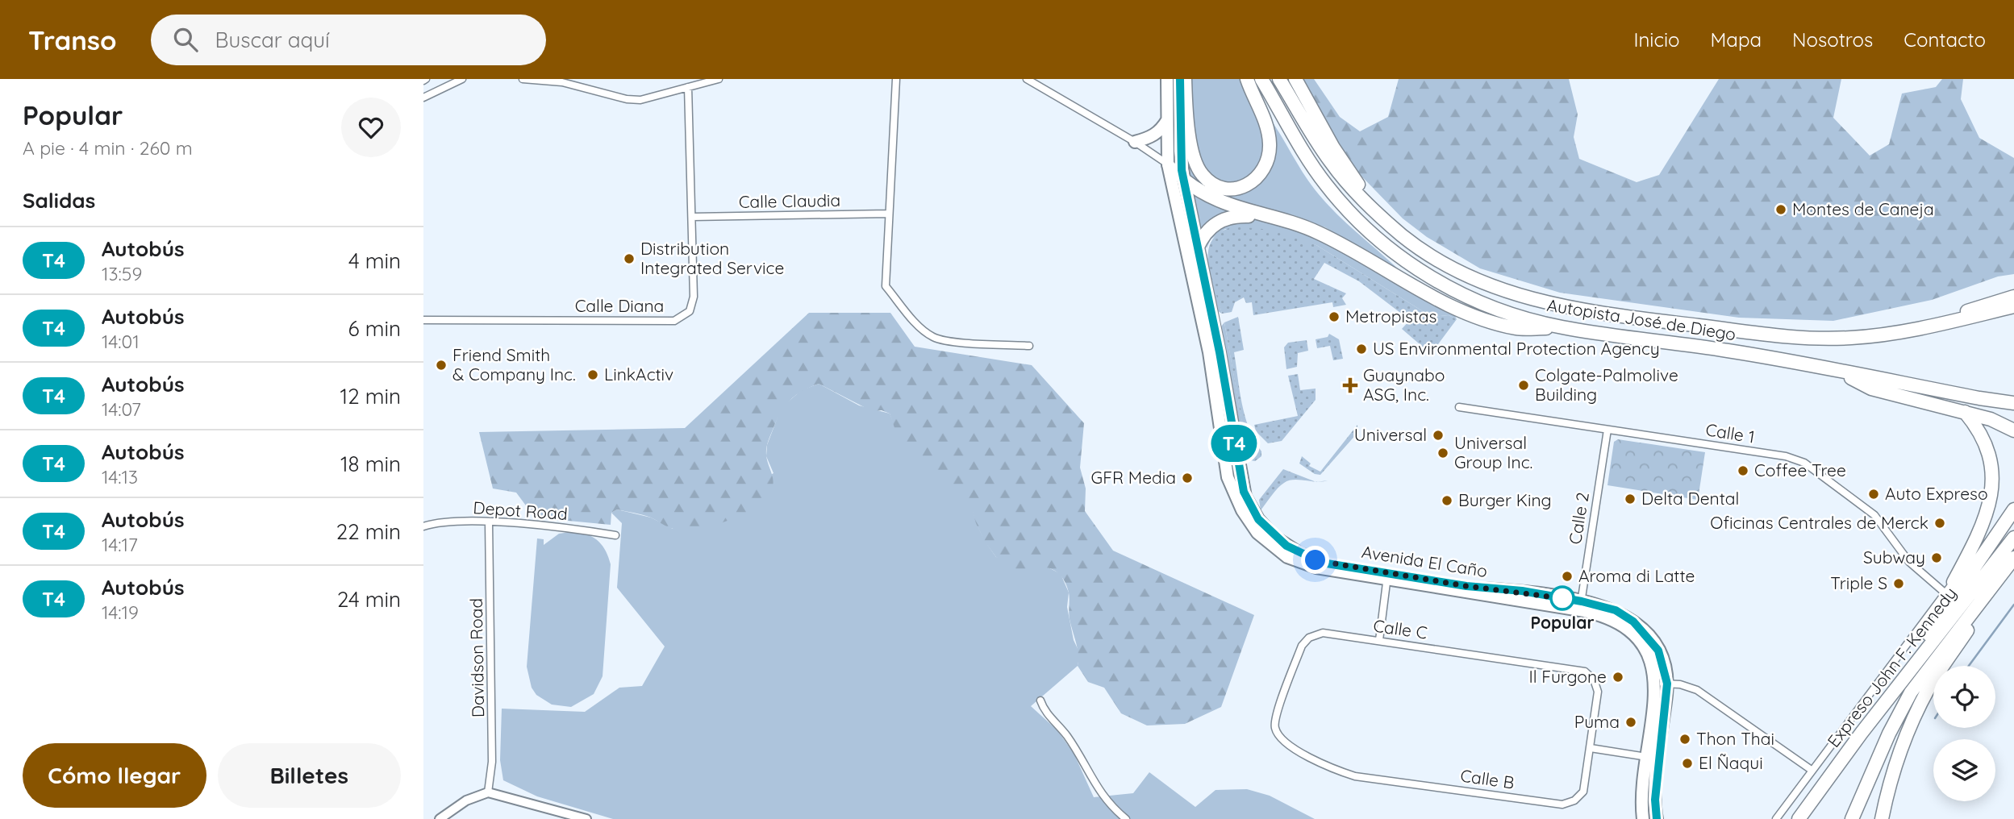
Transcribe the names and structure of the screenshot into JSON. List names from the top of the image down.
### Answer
{
  "streets": {
    "highway": ["Autopista José de Diego", "Expreso John F. Kennedy"],
    "main road": ["Avenida El Caño"],
    "street": [
      "Calle Claudia",
      "Calle Diana",
      "Calle 1",
      "Depot Road",
      "Calle 2",
      "Calle C",
      "Davidson Road",
      "Calle B"
    ]
  },
  "crossings": [
    ["Calle Claudia", "Calle Diana"],
    ["Calle 1", "Calle 2"],
    ["Depot Road", "Davidson Road"],
    ["Calle 2", "Avenida El Caño"],
    ["Calle C", "Calle B"]
  ],
  "places": {
    "other": [
      "Montes de Caneja",
      "Distribution Integrated Service",
      "Metropistas",
      "US Environmental Protection Agency",
      "Friend Smith & Company Inc.",
      "LinkActiv",
      "Colgate-Palmolive Building",
      "Universal",
      "Universal Group Inc.",
      "Coffee Tree",
      "GFR Media",
      "Auto Expreso",
      "Delta Dental",
      "Burger King",
      "Oficinas Centrales de Merck",
      "Subway",
      "Aroma di Latte",
      "Triple S",
      "Popular",
      "Il Furgone",
      "Puma",
      "Thon Thai",
      "El Ñaqui"
    ],
    "health": ["Guaynabo ASG, Inc."]
  },
  "lines": ["bus line T4"],
  "page": {
    "header": "Transo",
    "search": "Buscar aquí",
    "nav": [
      "Inicio",
      "Mapa",
      "Nosotros",
      "Contacto"
    ],
    "heading": [
      ["Popular", "A pie · 4 min · 260 m"],
      "Salidas"
    ],
    "on_map": "T4",
    "list": [
      {
        "mark": "T4",
        "name": "Autobús",
        "note": "13:59",
        "value": "4 min"
      },
      {
        "mark": "T4",
        "name": "Autobús",
        "note": "14:01",
        "value": "6 min"
      },
      {
        "mark": "T4",
        "name": "Autobús",
        "note": "14:07",
        "value": "12 min"
      },
      {
        "mark": "T4",
        "name": "Autobús",
        "note": "14:13",
        "value": "18 min"
      },
      {
        "mark": "T4",
        "name": "Autobús",
        "note": "14:17",
        "value": "22 min"
      },
      {
        "mark": "T4",
        "name": "Autobús",
        "note": "14:19",
        "value": "24 min"
      }
    ],
    "buttons": ["Cómo llegar", "Billetes"]
  }
}
